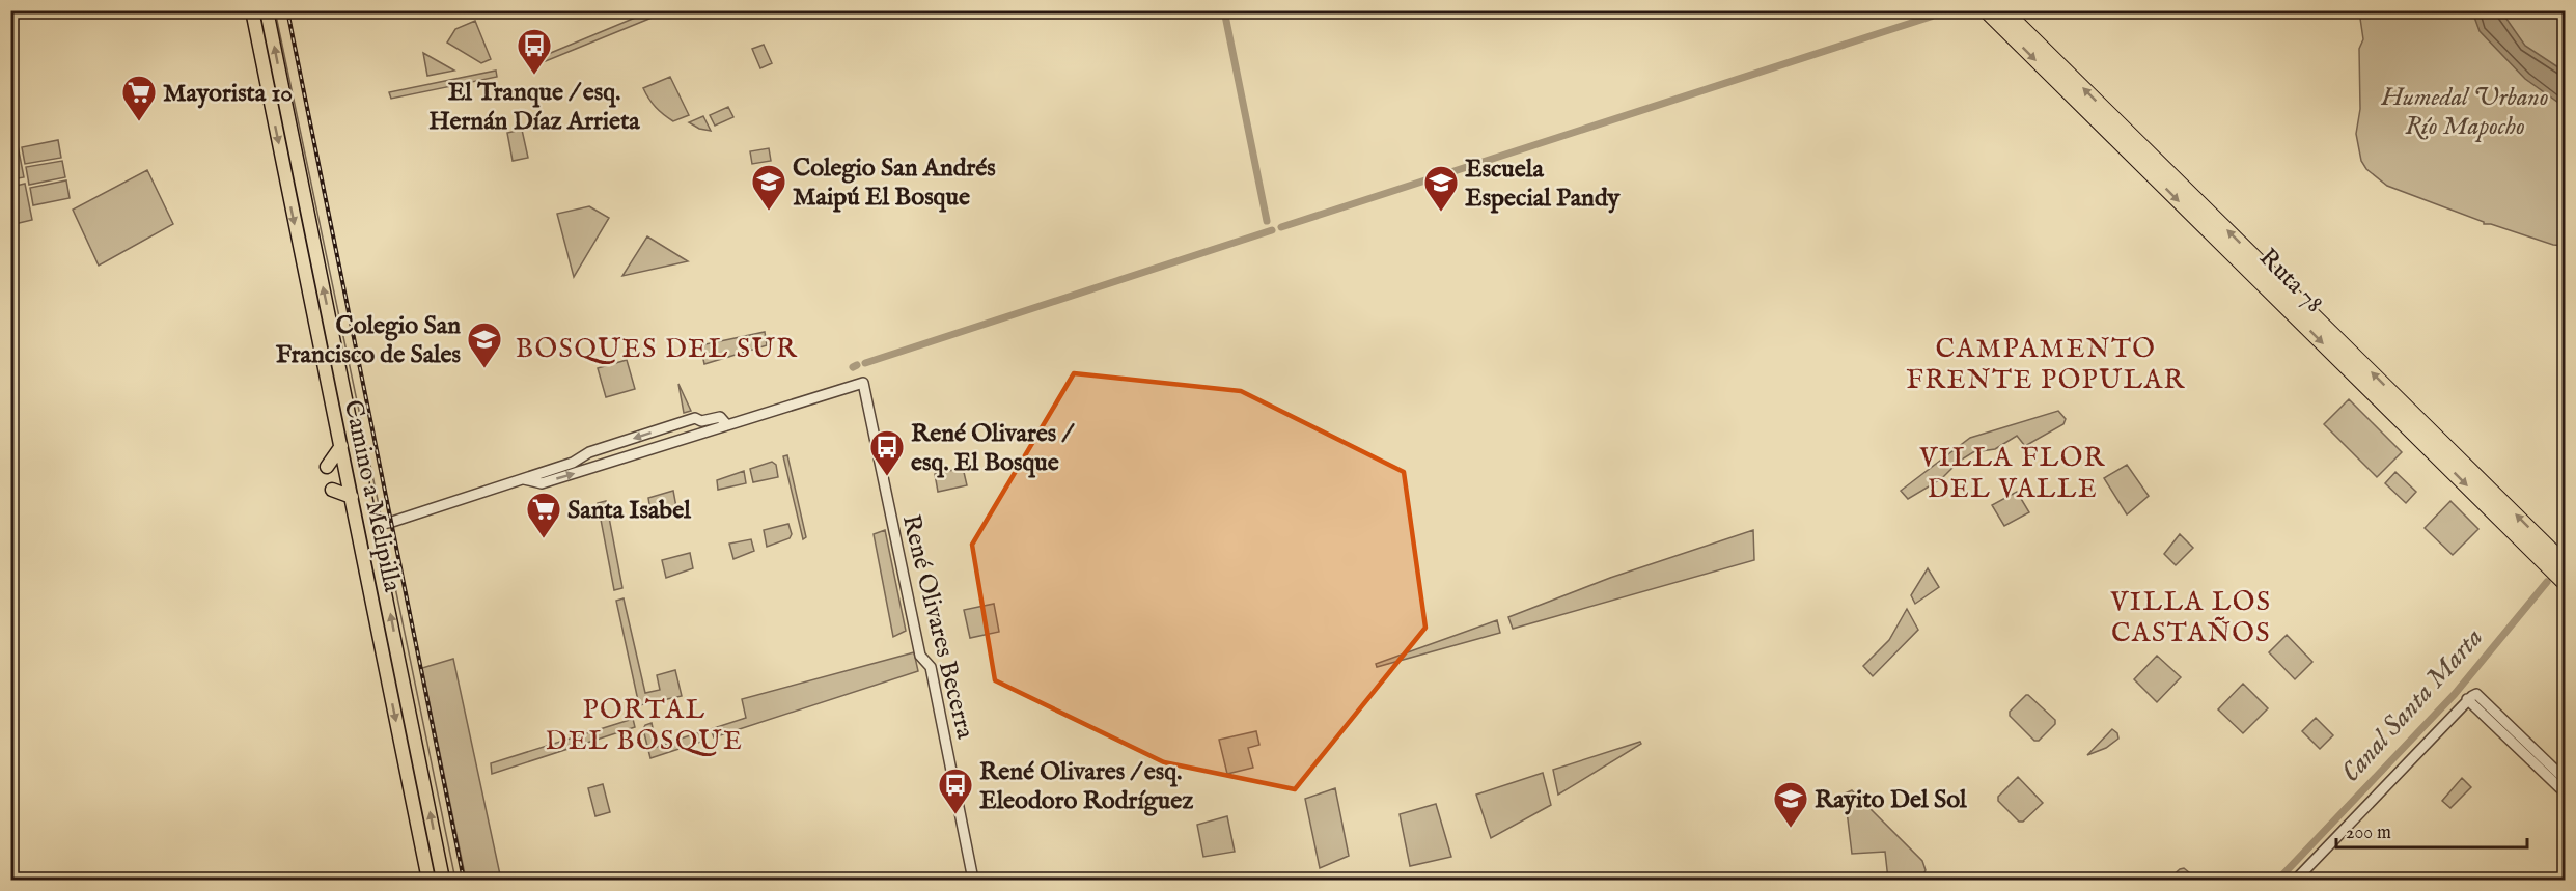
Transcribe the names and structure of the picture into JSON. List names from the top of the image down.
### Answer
{
  "streets": {
    "highway": ["Ruta 78"],
    "main road": ["Camino a Melipilla"],
    "street": ["René Olivares Becerra"]
  },
  "districts": [
    "BOSQUES DEL SUR",
    "CAMPAMENTO FRENTE POPULAR",
    "VILLA FLOR DEL VALLE",
    "VILLA LOS CASTAÑOS",
    "PORTAL DEL BOSQUE"
  ],
  "water": ["Canal Santa Marta"],
  "parks": ["Humedal Urbano Río Mapocho"],
  "places": {
    "bus stop": ["El Tranque / esq. Hernán Díaz Arrieta", "René Olivares / esq. El Bosque", "René Olivares / esq. Eleodoro Rodríguez"],
    "supermarket": ["Mayorista 10", "Santa Isabel"],
    "school or university": [
      "Colegio San Andrés Maipú El Bosque",
      "Escuela Especial Pandy",
      "Colegio San Francisco de Sales",
      "Rayito Del Sol"
    ]
  },
  "scale_bar": "200 m"
}
